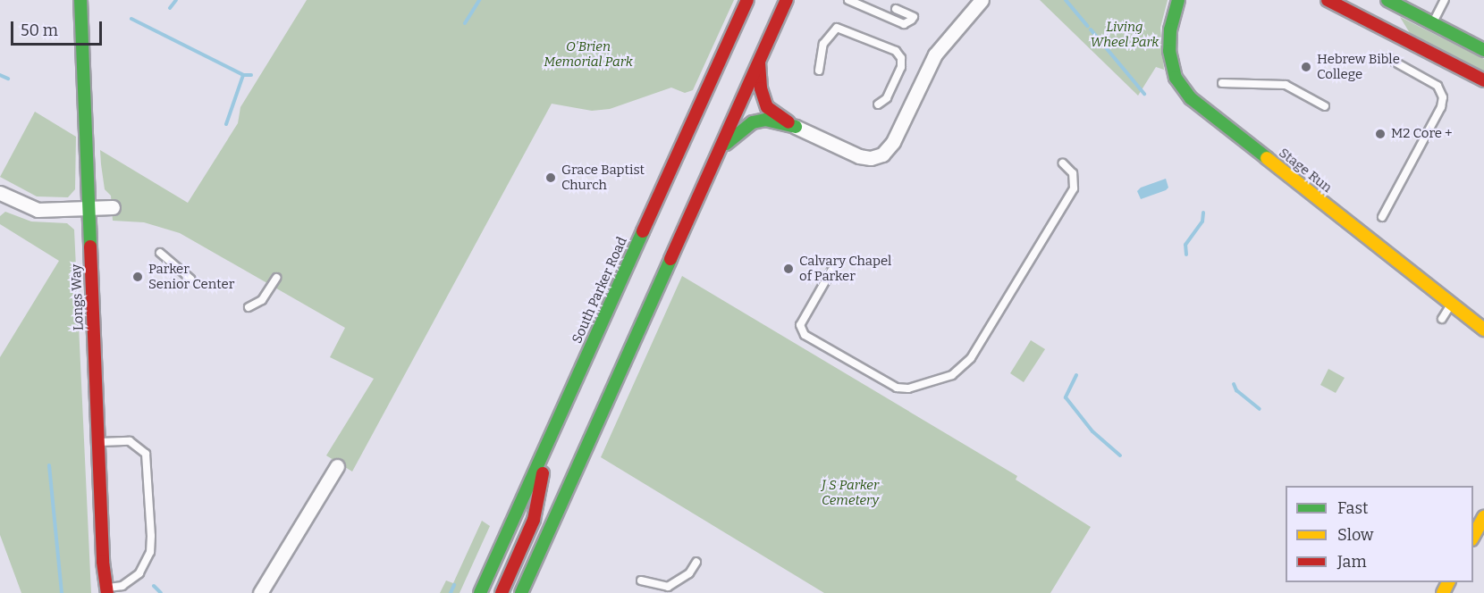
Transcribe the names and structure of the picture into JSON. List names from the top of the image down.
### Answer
{
  "streets": {
    "main road": ["Stage Run", "South Parker Road", "Longs Way"]
  },
  "parks": ["Living Wheel Park", "O'Brien Memorial Park", "J S Parker Cemetery"],
  "places": [
    "Hebrew Bible College",
    "M2 Core +",
    "Grace Baptist Church",
    "Calvary Chapel of Parker",
    "Parker Senior Center"
  ],
  "legend": ["Fast", "Slow", "Jam"],
  "scale_bar": "50 m"
}
